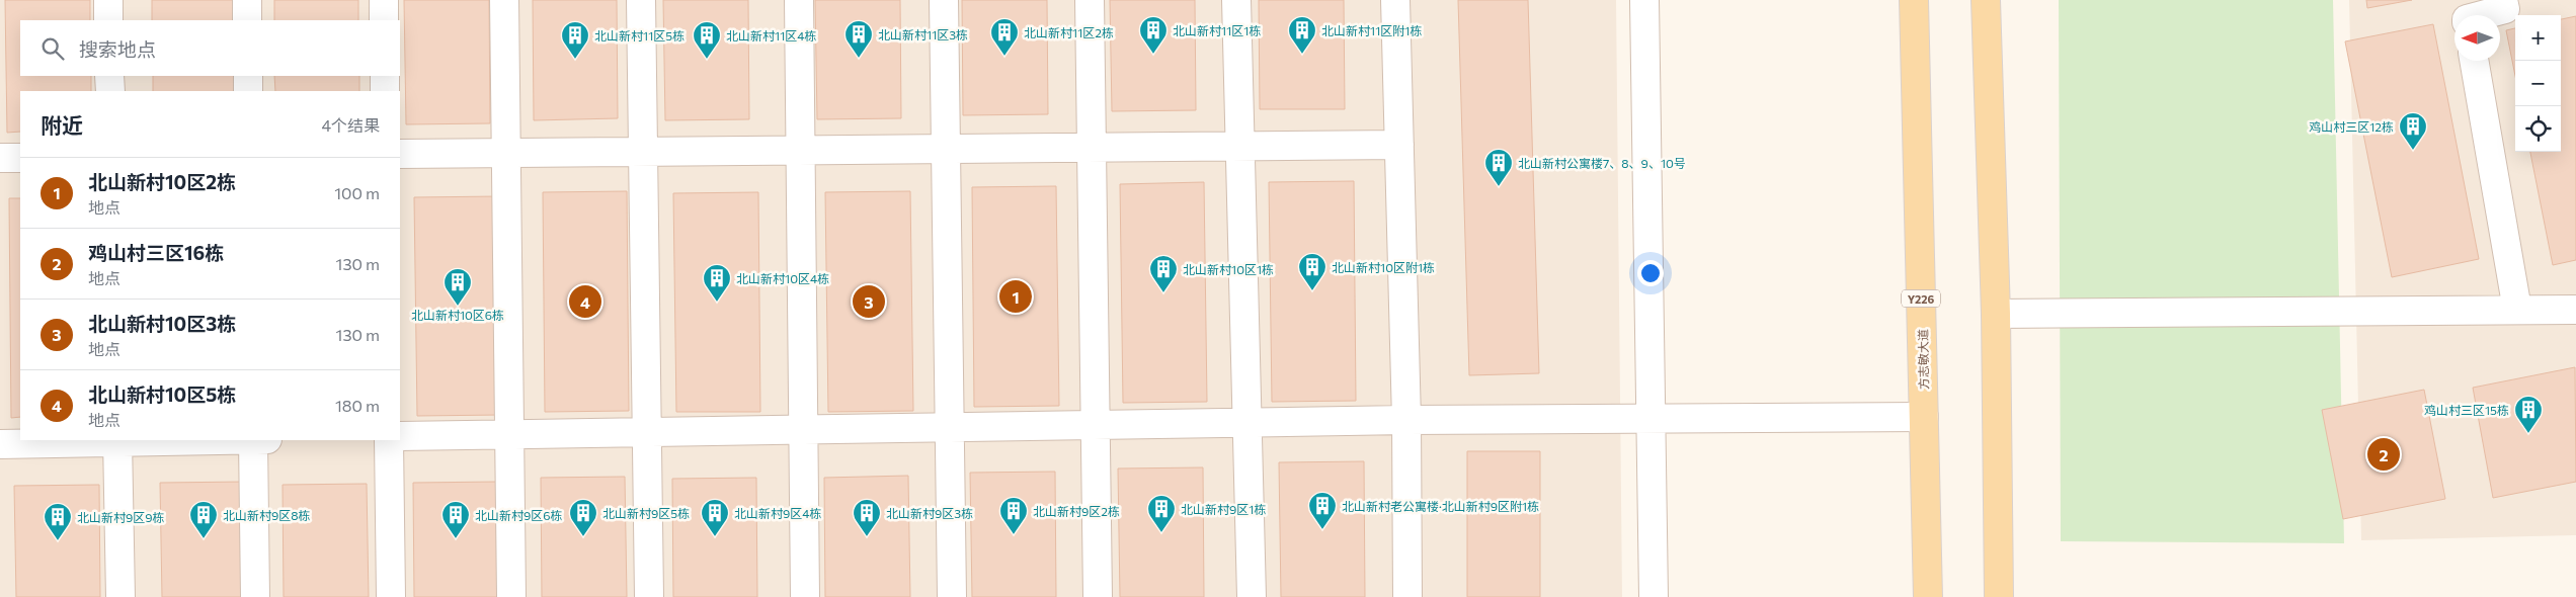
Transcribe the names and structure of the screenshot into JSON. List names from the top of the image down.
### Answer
{
  "streets": {
    "main road": ["Y226", "方志敏大道"]
  },
  "places": {
    "building": [
      "北山新村11区1栋",
      "北山新村11区附1栋",
      "北山新村11区2栋",
      "北山新村11区3栋",
      "北山新村11区5栋",
      "北山新村11区4栋",
      "鸡山村三区12栋",
      "北山新村公寓楼7、8、9、10号",
      "北山新村10区附1栋",
      "北山新村10区1栋",
      "北山新村10区4栋",
      "北山新村10区6栋",
      "鸡山村三区15栋",
      "北山新村老公寓楼·北山新村9区附1栋",
      "北山新村9区1栋",
      "北山新村9区2栋",
      "北山新村9区5栋",
      "北山新村9区4栋",
      "北山新村9区3栋",
      "北山新村9区8栋",
      "北山新村9区6栋",
      "北山新村9区9栋"
    ]
  },
  "north": "left",
  "page": {
    "map_buttons": ["+", "−"],
    "search": "搜索地点",
    "heading": ["附近", "4个结果"],
    "list": [
      {
        "mark": "1",
        "name": "北山新村10区2栋",
        "note": "地点",
        "value": "100 m"
      },
      {
        "mark": "2",
        "name": "鸡山村三区16栋",
        "note": "地点",
        "value": "130 m"
      },
      {
        "mark": "3",
        "name": "北山新村10区3栋",
        "note": "地点",
        "value": "130 m"
      },
      {
        "mark": "4",
        "name": "北山新村10区5栋",
        "note": "地点",
        "value": "180 m"
      }
    ],
    "pins": [
      "1",
      "3",
      "4",
      "2"
    ]
  }
}
